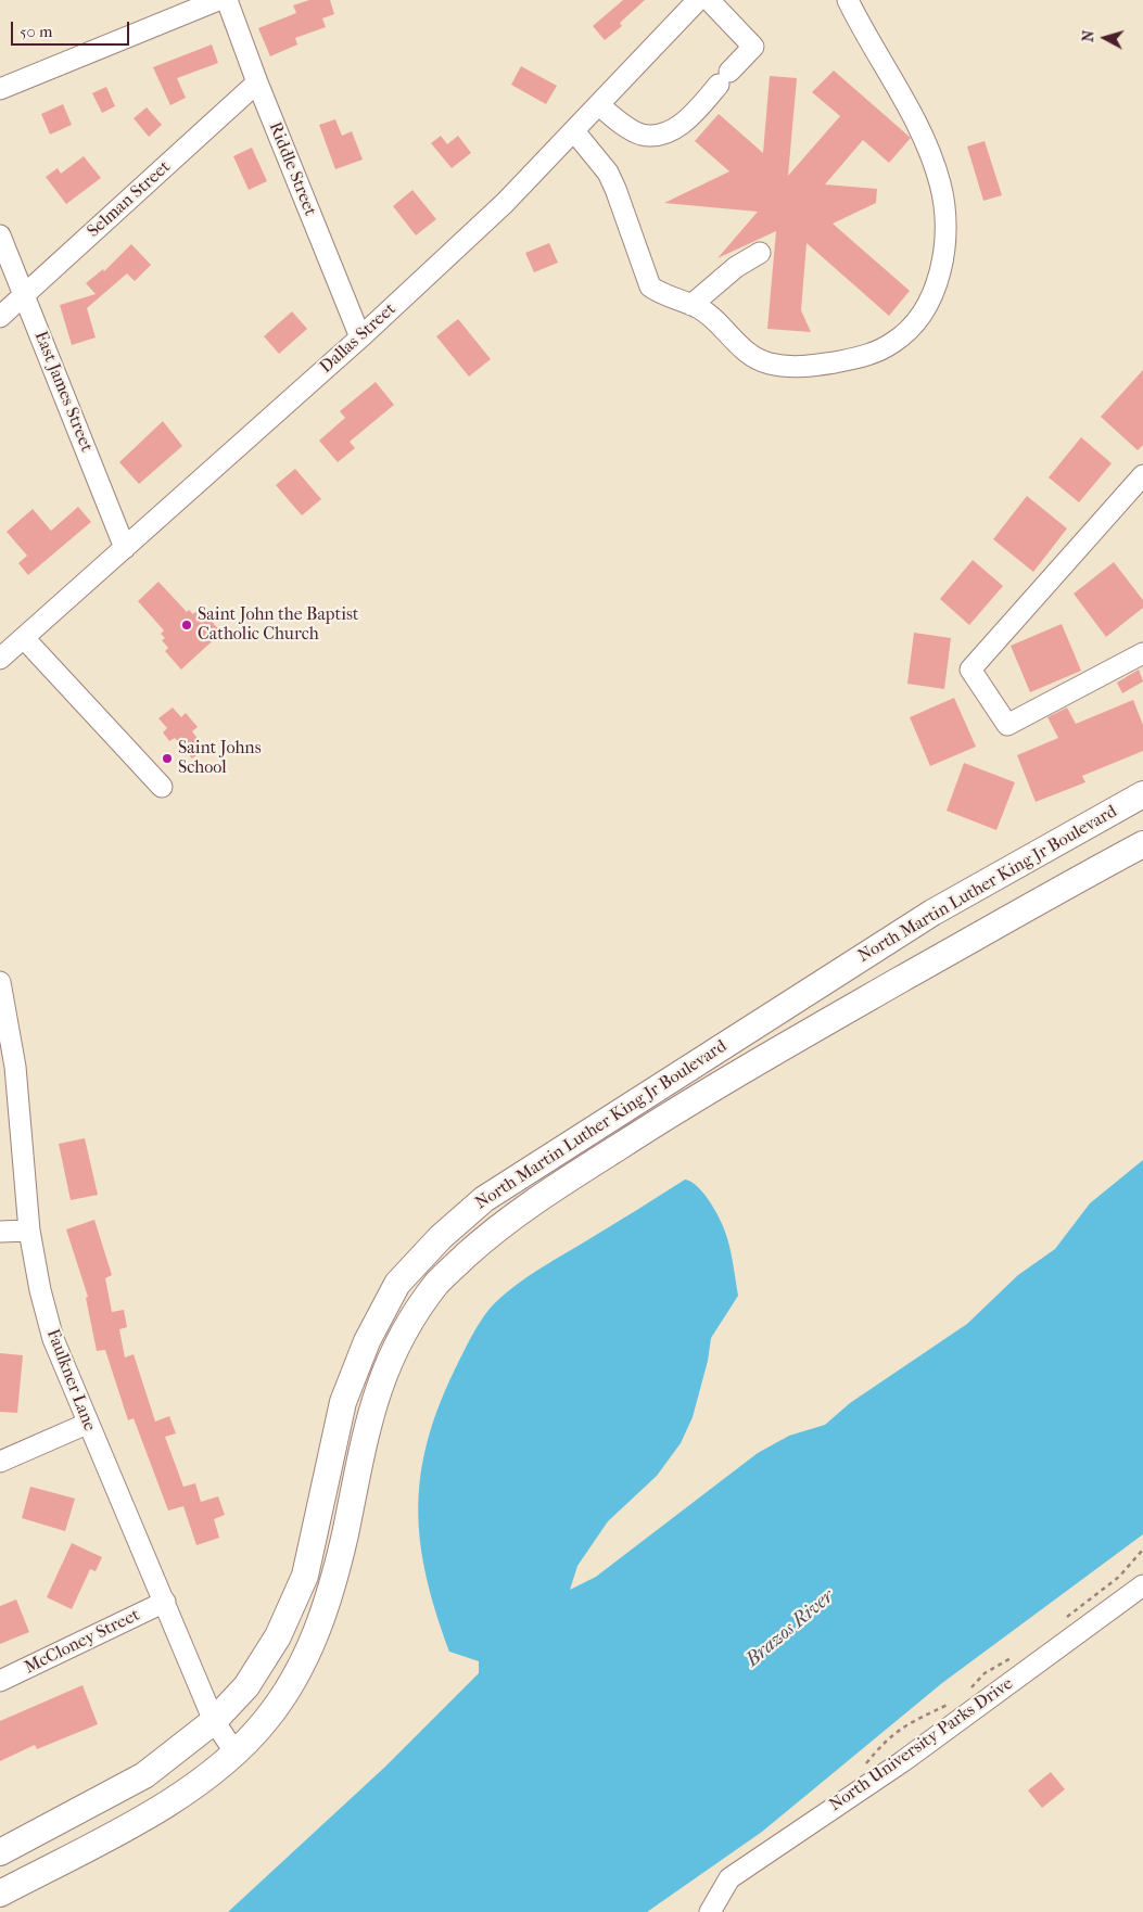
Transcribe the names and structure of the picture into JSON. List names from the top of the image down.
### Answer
{
  "streets": {
    "main road": ["North Martin Luther King Jr Boulevard"],
    "street": [
      "Riddle Street",
      "Selman Street",
      "Dallas Street",
      "East James Street",
      "Faulkner Lane",
      "McCloney Street",
      "North University Parks Drive"
    ]
  },
  "crossings": [
    ["Riddle Street", "Selman Street"],
    ["Riddle Street", "Dallas Street"],
    ["Selman Street", "East James Street"],
    ["Dallas Street", "East James Street"],
    ["North Martin Luther King Jr Boulevard", "Faulkner Lane"],
    ["Faulkner Lane", "McCloney Street"]
  ],
  "water": ["Brazos River"],
  "places": ["Saint John the Baptist Catholic Church", "Saint Johns School"],
  "scale_bar": "50 m",
  "north": "left"
}
